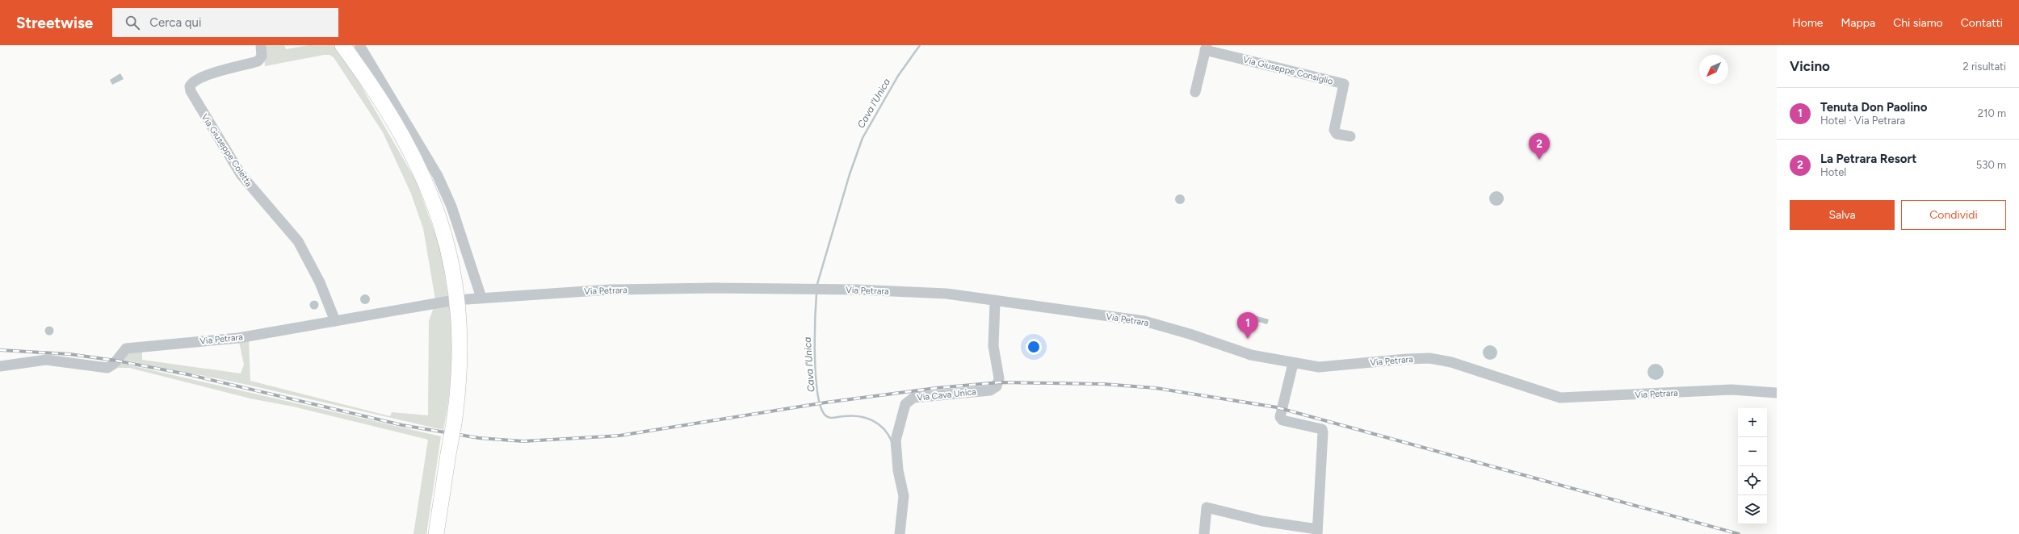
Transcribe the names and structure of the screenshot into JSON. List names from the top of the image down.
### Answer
{
  "streets": {
    "street": [
      "Via Giuseppe Consiglio",
      "Via Giuseppe Coletta",
      "Via Petrara",
      "Via Cava Unica"
    ]
  },
  "crossings": [
    ["Via Giuseppe Coletta", "Via Petrara"],
    ["Via Petrara", "Via Cava Unica"]
  ],
  "water": ["Cava l'Unica"],
  "north": "bottom left",
  "page": {
    "header": "Streetwise",
    "search": "Cerca qui",
    "nav": [
      "Home",
      "Mappa",
      "Chi siamo",
      "Contatti"
    ],
    "heading": ["Vicino", "2 risultati"],
    "list": [
      {
        "mark": "1",
        "name": "Tenuta Don Paolino",
        "note": "Hotel · Via Petrara",
        "value": "210 m"
      },
      {
        "mark": "2",
        "name": "La Petrara Resort",
        "note": "Hotel",
        "value": "530 m"
      }
    ],
    "pins": ["2", "1"],
    "buttons": ["Salva", "Condividi"],
    "map_buttons": ["+", "−"]
  }
}
